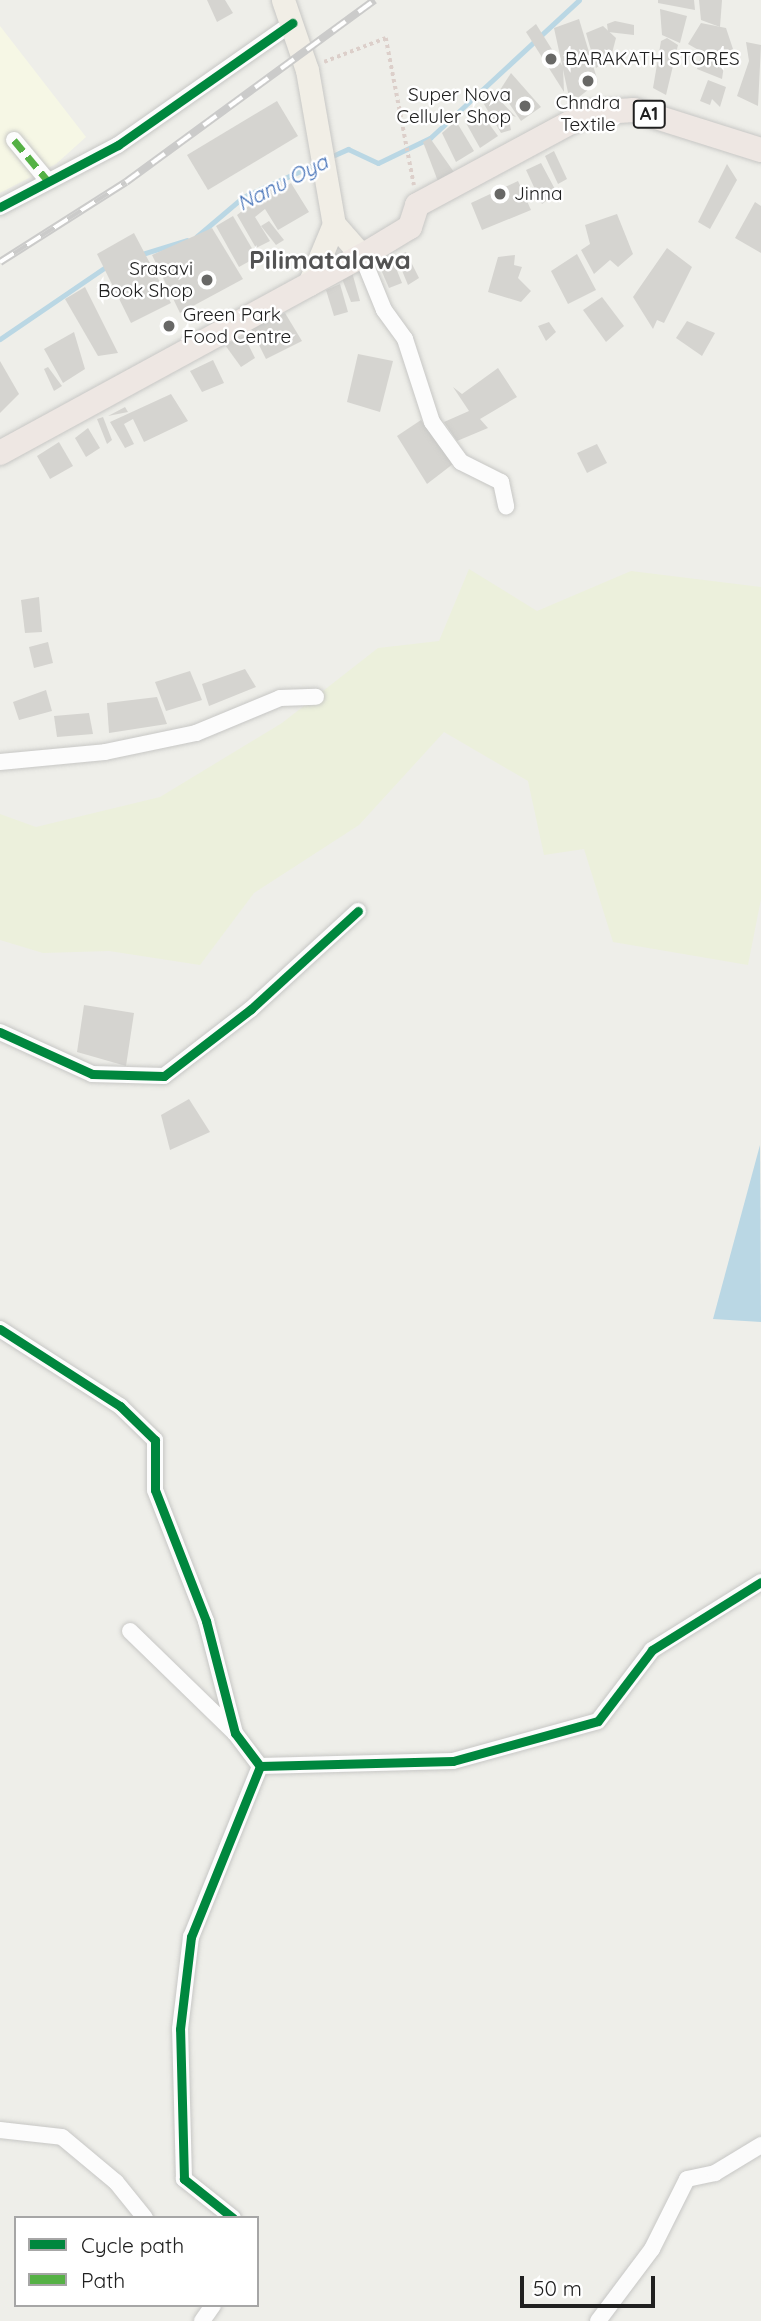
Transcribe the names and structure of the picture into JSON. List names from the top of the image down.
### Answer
{
  "streets": {
    "highway": ["A1"]
  },
  "districts": ["Pilimatalawa"],
  "water": ["Nanu Oya"],
  "places": [
    "BARAKATH STORES",
    "Chndra Textile",
    "Super Nova Celluler Shop",
    "Jinna",
    "Srasavi Book Shop",
    "Green Park Food Centre"
  ],
  "legend": ["Cycle path", "Path"],
  "scale_bar": "50 m"
}
